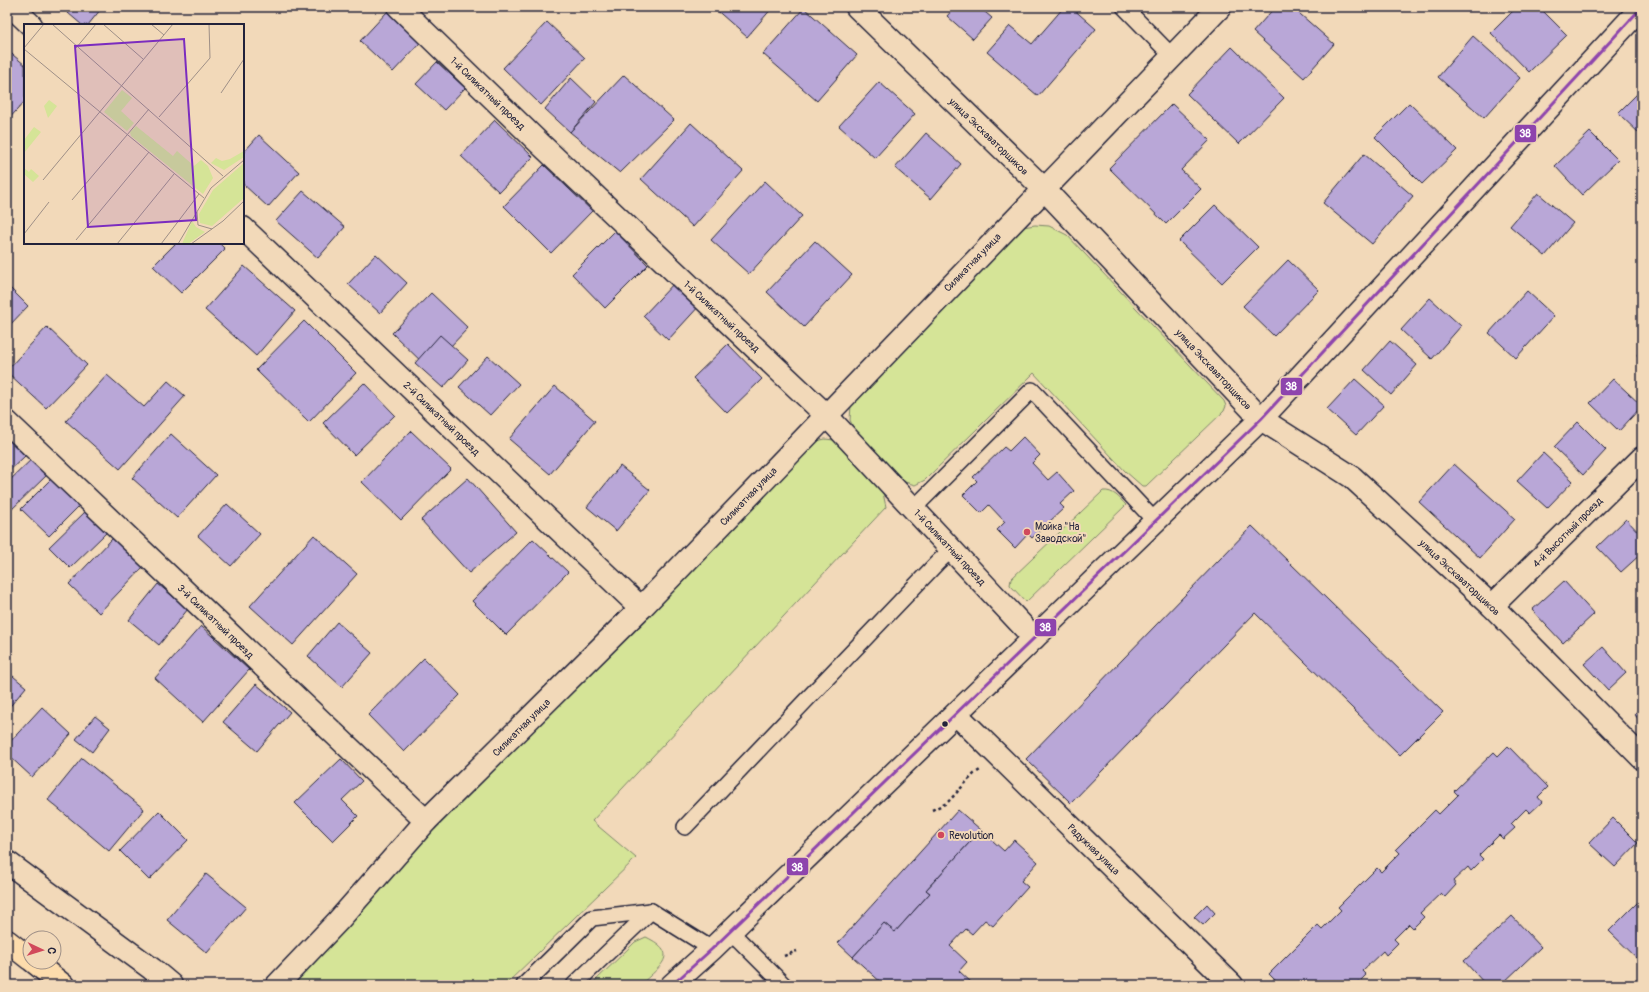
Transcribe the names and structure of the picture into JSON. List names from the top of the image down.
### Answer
{
  "streets": {
    "street": [
      "1-й Силикатный проезд",
      "улица Экскаваторщиков",
      "Силикатная улица",
      "2-й Силикатный проезд",
      "4-й Высотный проезд",
      "3-й Силикатный проезд",
      "Радужная улица"
    ]
  },
  "crossings": [
    ["1-й Силикатный проезд", "Силикатная улица"],
    ["улица Экскаваторщиков", "Силикатная улица"],
    ["улица Экскаваторщиков", "4-й Высотный проезд"],
    ["Силикатная улица", "2-й Силикатный проезд"],
    ["Силикатная улица", "3-й Силикатный проезд"]
  ],
  "places": ["Мойка \"На Заводской\"", "Revolution"],
  "lines": ["transit line 38"],
  "north": "right"
}
